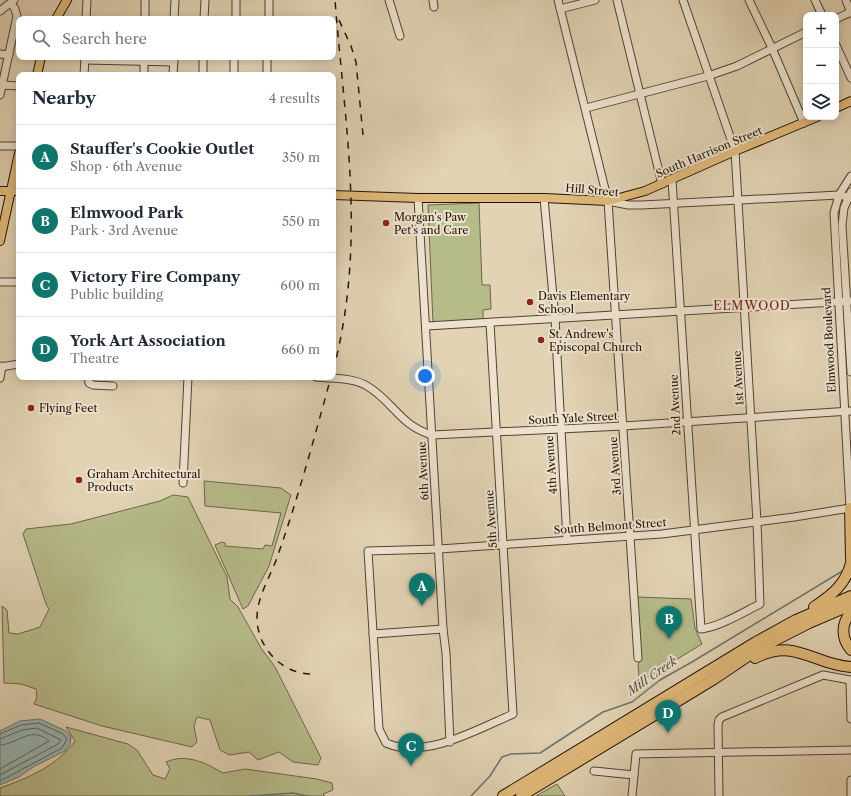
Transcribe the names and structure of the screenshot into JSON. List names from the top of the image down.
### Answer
{
  "streets": {
    "main road": ["South Harrison Street", "Hill Street"],
    "street": [
      "Elmwood Boulevard",
      "1st Avenue",
      "2nd Avenue",
      "South Yale Street",
      "4th Avenue",
      "3rd Avenue",
      "6th Avenue",
      "5th Avenue",
      "South Belmont Street"
    ]
  },
  "crossings": [
    ["South Harrison Street", "Hill Street"],
    ["South Harrison Street", "1st Avenue"],
    ["South Harrison Street", "2nd Avenue"],
    ["South Harrison Street", "3rd Avenue"],
    ["Hill Street", "Elmwood Boulevard"],
    ["Hill Street", "1st Avenue"],
    ["Hill Street", "2nd Avenue"],
    ["Hill Street", "4th Avenue"],
    ["Hill Street", "3rd Avenue"],
    ["Hill Street", "6th Avenue"],
    ["Elmwood Boulevard", "South Yale Street"],
    ["Elmwood Boulevard", "South Belmont Street"],
    ["1st Avenue", "2nd Avenue"],
    ["1st Avenue", "South Yale Street"],
    ["1st Avenue", "South Belmont Street"],
    ["2nd Avenue", "South Yale Street"],
    ["2nd Avenue", "South Belmont Street"],
    ["South Yale Street", "4th Avenue"],
    ["South Yale Street", "3rd Avenue"],
    ["South Yale Street", "6th Avenue"],
    ["South Yale Street", "5th Avenue"],
    ["4th Avenue", "South Belmont Street"],
    ["3rd Avenue", "South Belmont Street"],
    ["6th Avenue", "5th Avenue"],
    ["6th Avenue", "South Belmont Street"],
    ["5th Avenue", "South Belmont Street"]
  ],
  "districts": ["ELMWOOD"],
  "water": ["Mill Creek"],
  "places": [
    "Morgan's Paw Pet's and Care",
    "Davis Elementary School",
    "St. Andrew's Episcopal Church",
    "Flying Feet",
    "Graham Architectural Products"
  ],
  "page": {
    "map_buttons": ["+", "−"],
    "search": "Search here",
    "heading": ["Nearby", "4 results"],
    "list": [
      {
        "mark": "A",
        "name": "Stauffer's Cookie Outlet",
        "note": "Shop · 6th Avenue",
        "value": "350 m"
      },
      {
        "mark": "B",
        "name": "Elmwood Park",
        "note": "Park · 3rd Avenue",
        "value": "550 m"
      },
      {
        "mark": "C",
        "name": "Victory Fire Company",
        "note": "Public building",
        "value": "600 m"
      },
      {
        "mark": "D",
        "name": "York Art Association",
        "note": "Theatre",
        "value": "660 m"
      }
    ],
    "pins": [
      "A",
      "B",
      "D",
      "C"
    ]
  }
}
